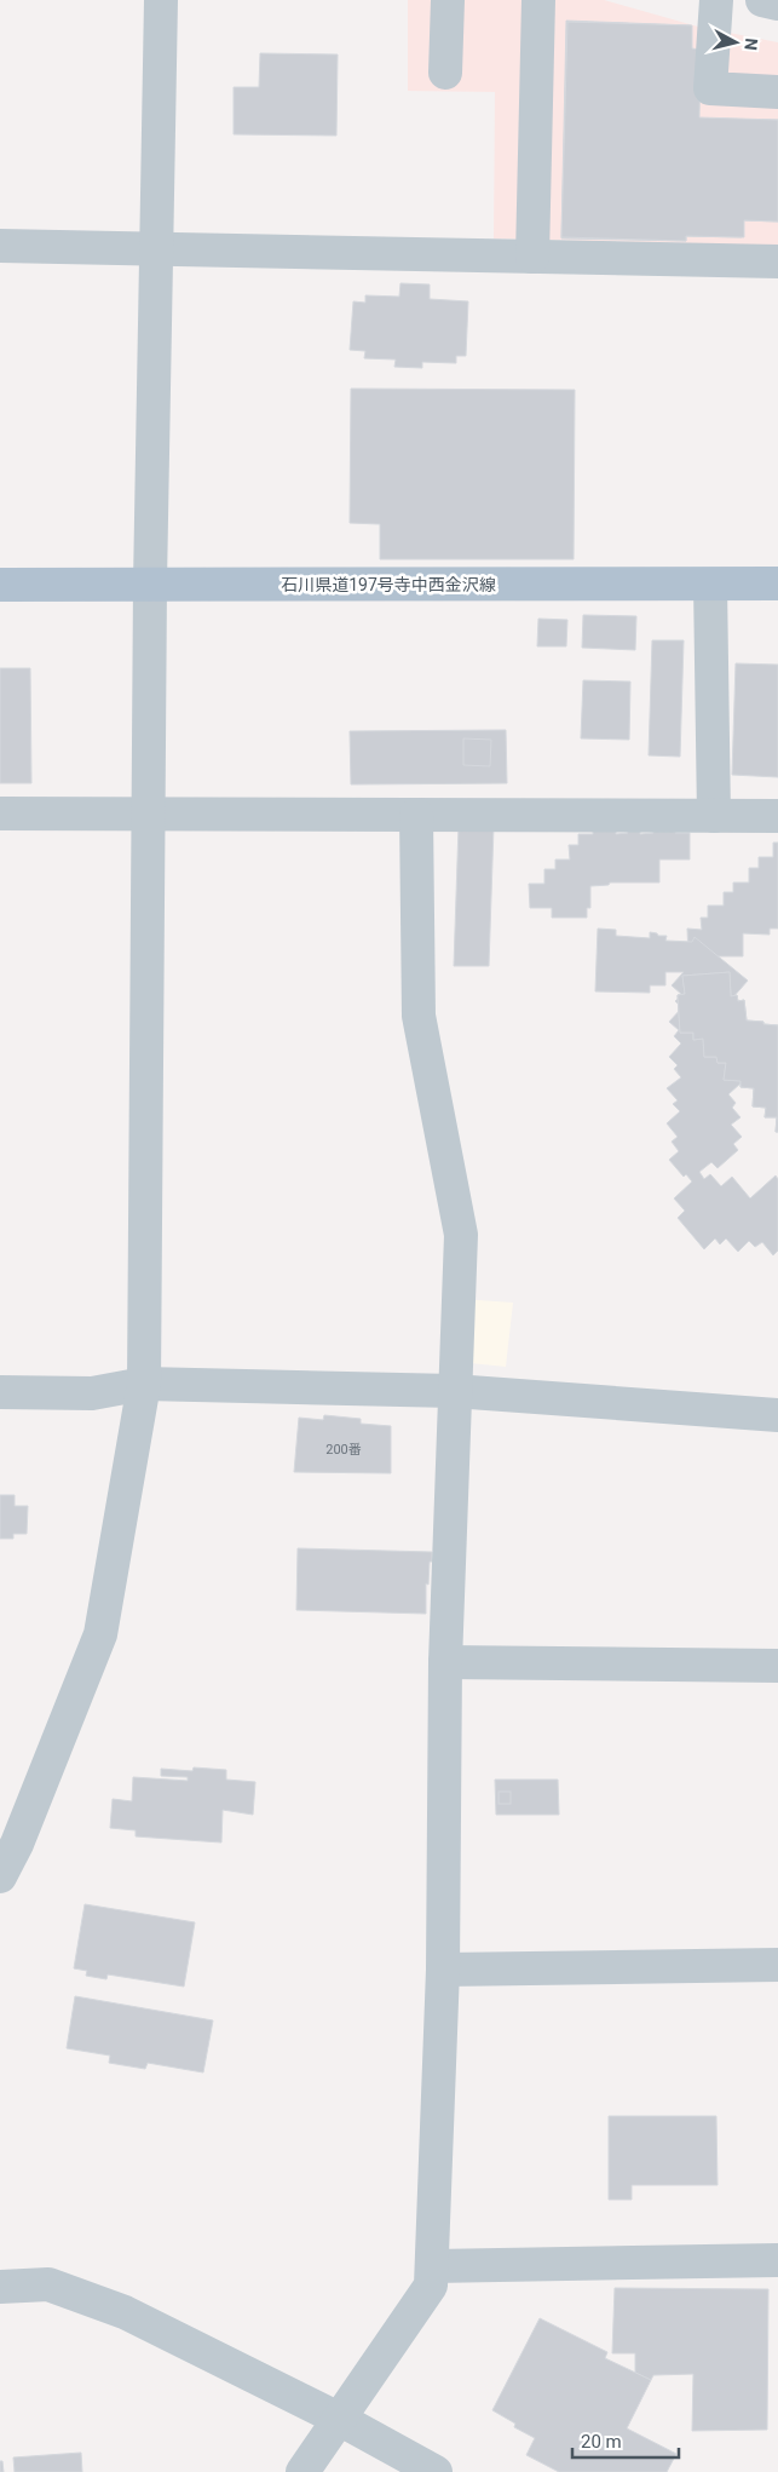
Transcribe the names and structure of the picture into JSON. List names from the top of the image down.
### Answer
{
  "streets": {
    "main road": ["石川県道197号寺中西金沢線"]
  },
  "house_numbers": ["200番"],
  "scale_bar": "20 m",
  "north": "right"
}
